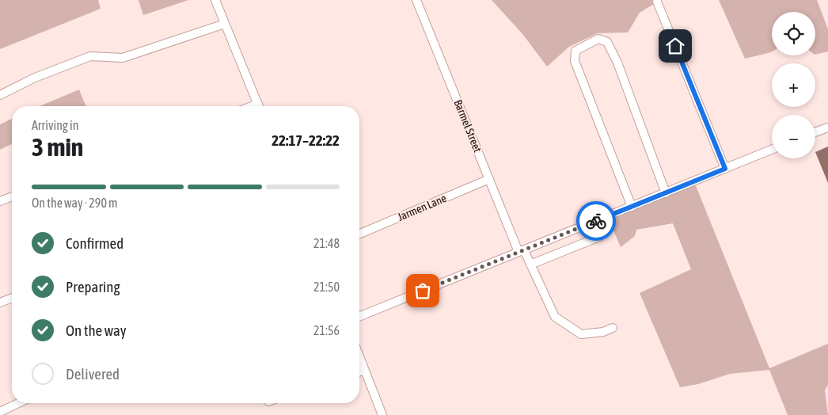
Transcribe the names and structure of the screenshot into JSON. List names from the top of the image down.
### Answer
{
  "streets": {
    "street": ["Barmel Street", "Jarmen Lane"]
  },
  "crossings": [
    ["Barmel Street", "Jarmen Lane"]
  ],
  "page": {
    "map_buttons": ["+", "−"],
    "heading": ["3 min", "Arriving in", "22:17–22:22"],
    "bar": "On the way · 290 m",
    "list": [
      ["Confirmed", "21:48"],
      ["Preparing", "21:50"],
      ["On the way", "21:56"],
      "Delivered"
    ]
  }
}
